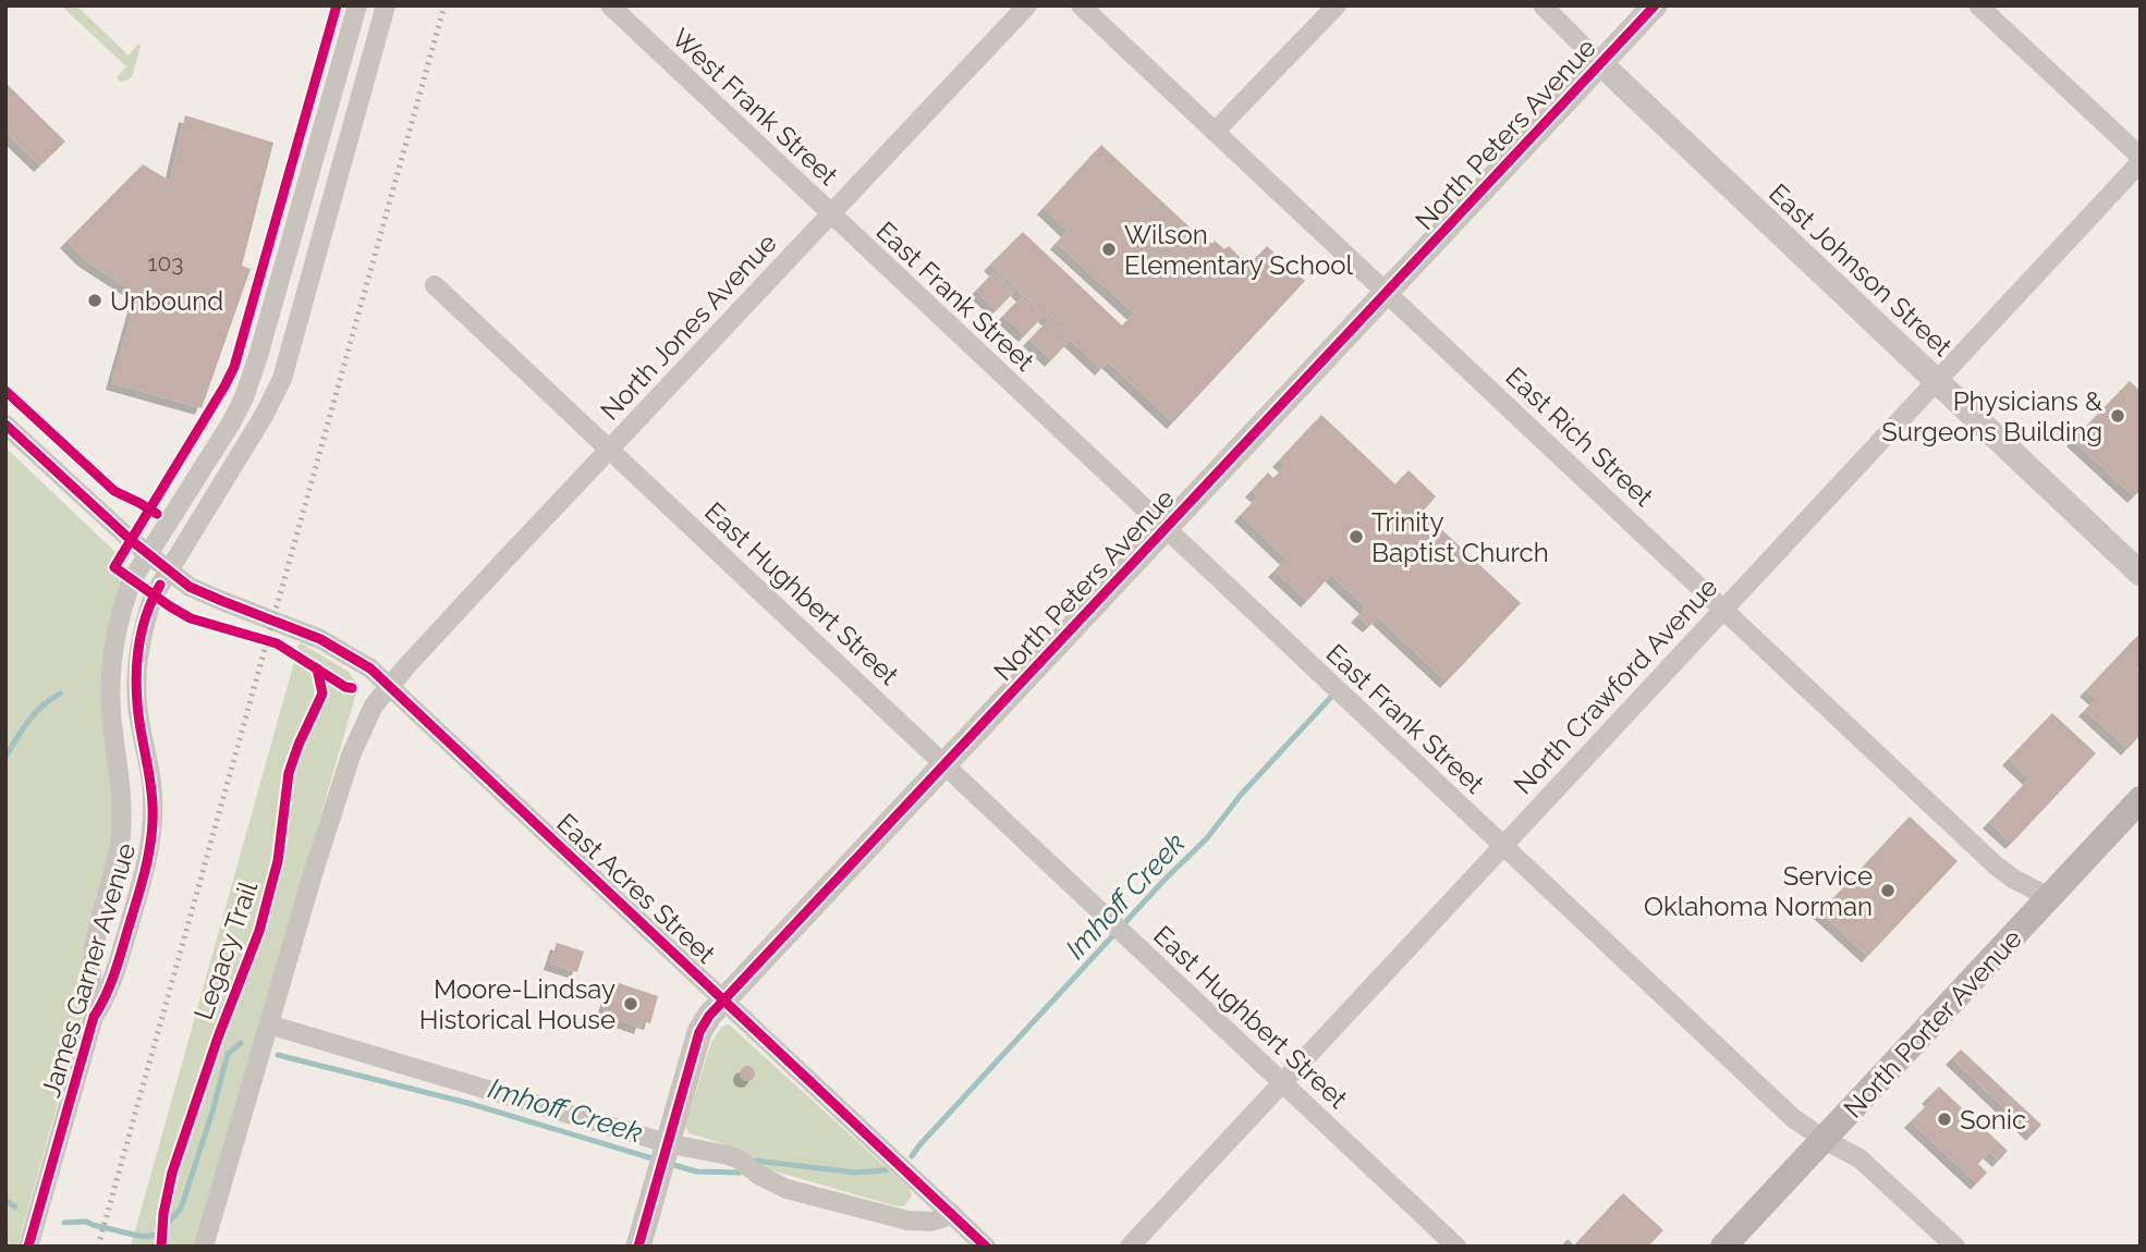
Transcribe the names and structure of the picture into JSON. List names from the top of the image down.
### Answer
{
  "streets": {
    "main road": ["North Porter Avenue"],
    "street": [
      "West Frank Street",
      "North Peters Avenue",
      "East Johnson Street",
      "East Frank Street",
      "North Jones Avenue",
      "East Rich Street",
      "East Hughbert Street",
      "North Crawford Avenue",
      "East Acres Street",
      "James Garner Avenue"
    ],
    "cycle path": ["Legacy Trail"]
  },
  "crossings": [
    ["West Frank Street", "East Frank Street"],
    ["West Frank Street", "North Jones Avenue"],
    ["North Peters Avenue", "East Johnson Street"],
    ["North Peters Avenue", "East Frank Street"],
    ["North Peters Avenue", "East Rich Street"],
    ["North Peters Avenue", "East Hughbert Street"],
    ["North Peters Avenue", "East Acres Street"],
    ["East Johnson Street", "North Crawford Avenue"],
    ["East Frank Street", "North Jones Avenue"],
    ["East Frank Street", "North Crawford Avenue"],
    ["East Frank Street", "North Porter Avenue"],
    ["North Jones Avenue", "East Hughbert Street"],
    ["North Jones Avenue", "East Acres Street"],
    ["East Rich Street", "North Crawford Avenue"],
    ["East Rich Street", "North Porter Avenue"],
    ["East Hughbert Street", "North Crawford Avenue"],
    ["East Acres Street", "James Garner Avenue"]
  ],
  "water": ["Imhoff Creek"],
  "places": [
    "Wilson Elementary School",
    "Unbound",
    "Physicians & Surgeons Building",
    "Trinity Baptist Church",
    "Service Oklahoma Norman",
    "Moore-Lindsay Historical House",
    "Sonic"
  ],
  "house_numbers": ["103"]
}
